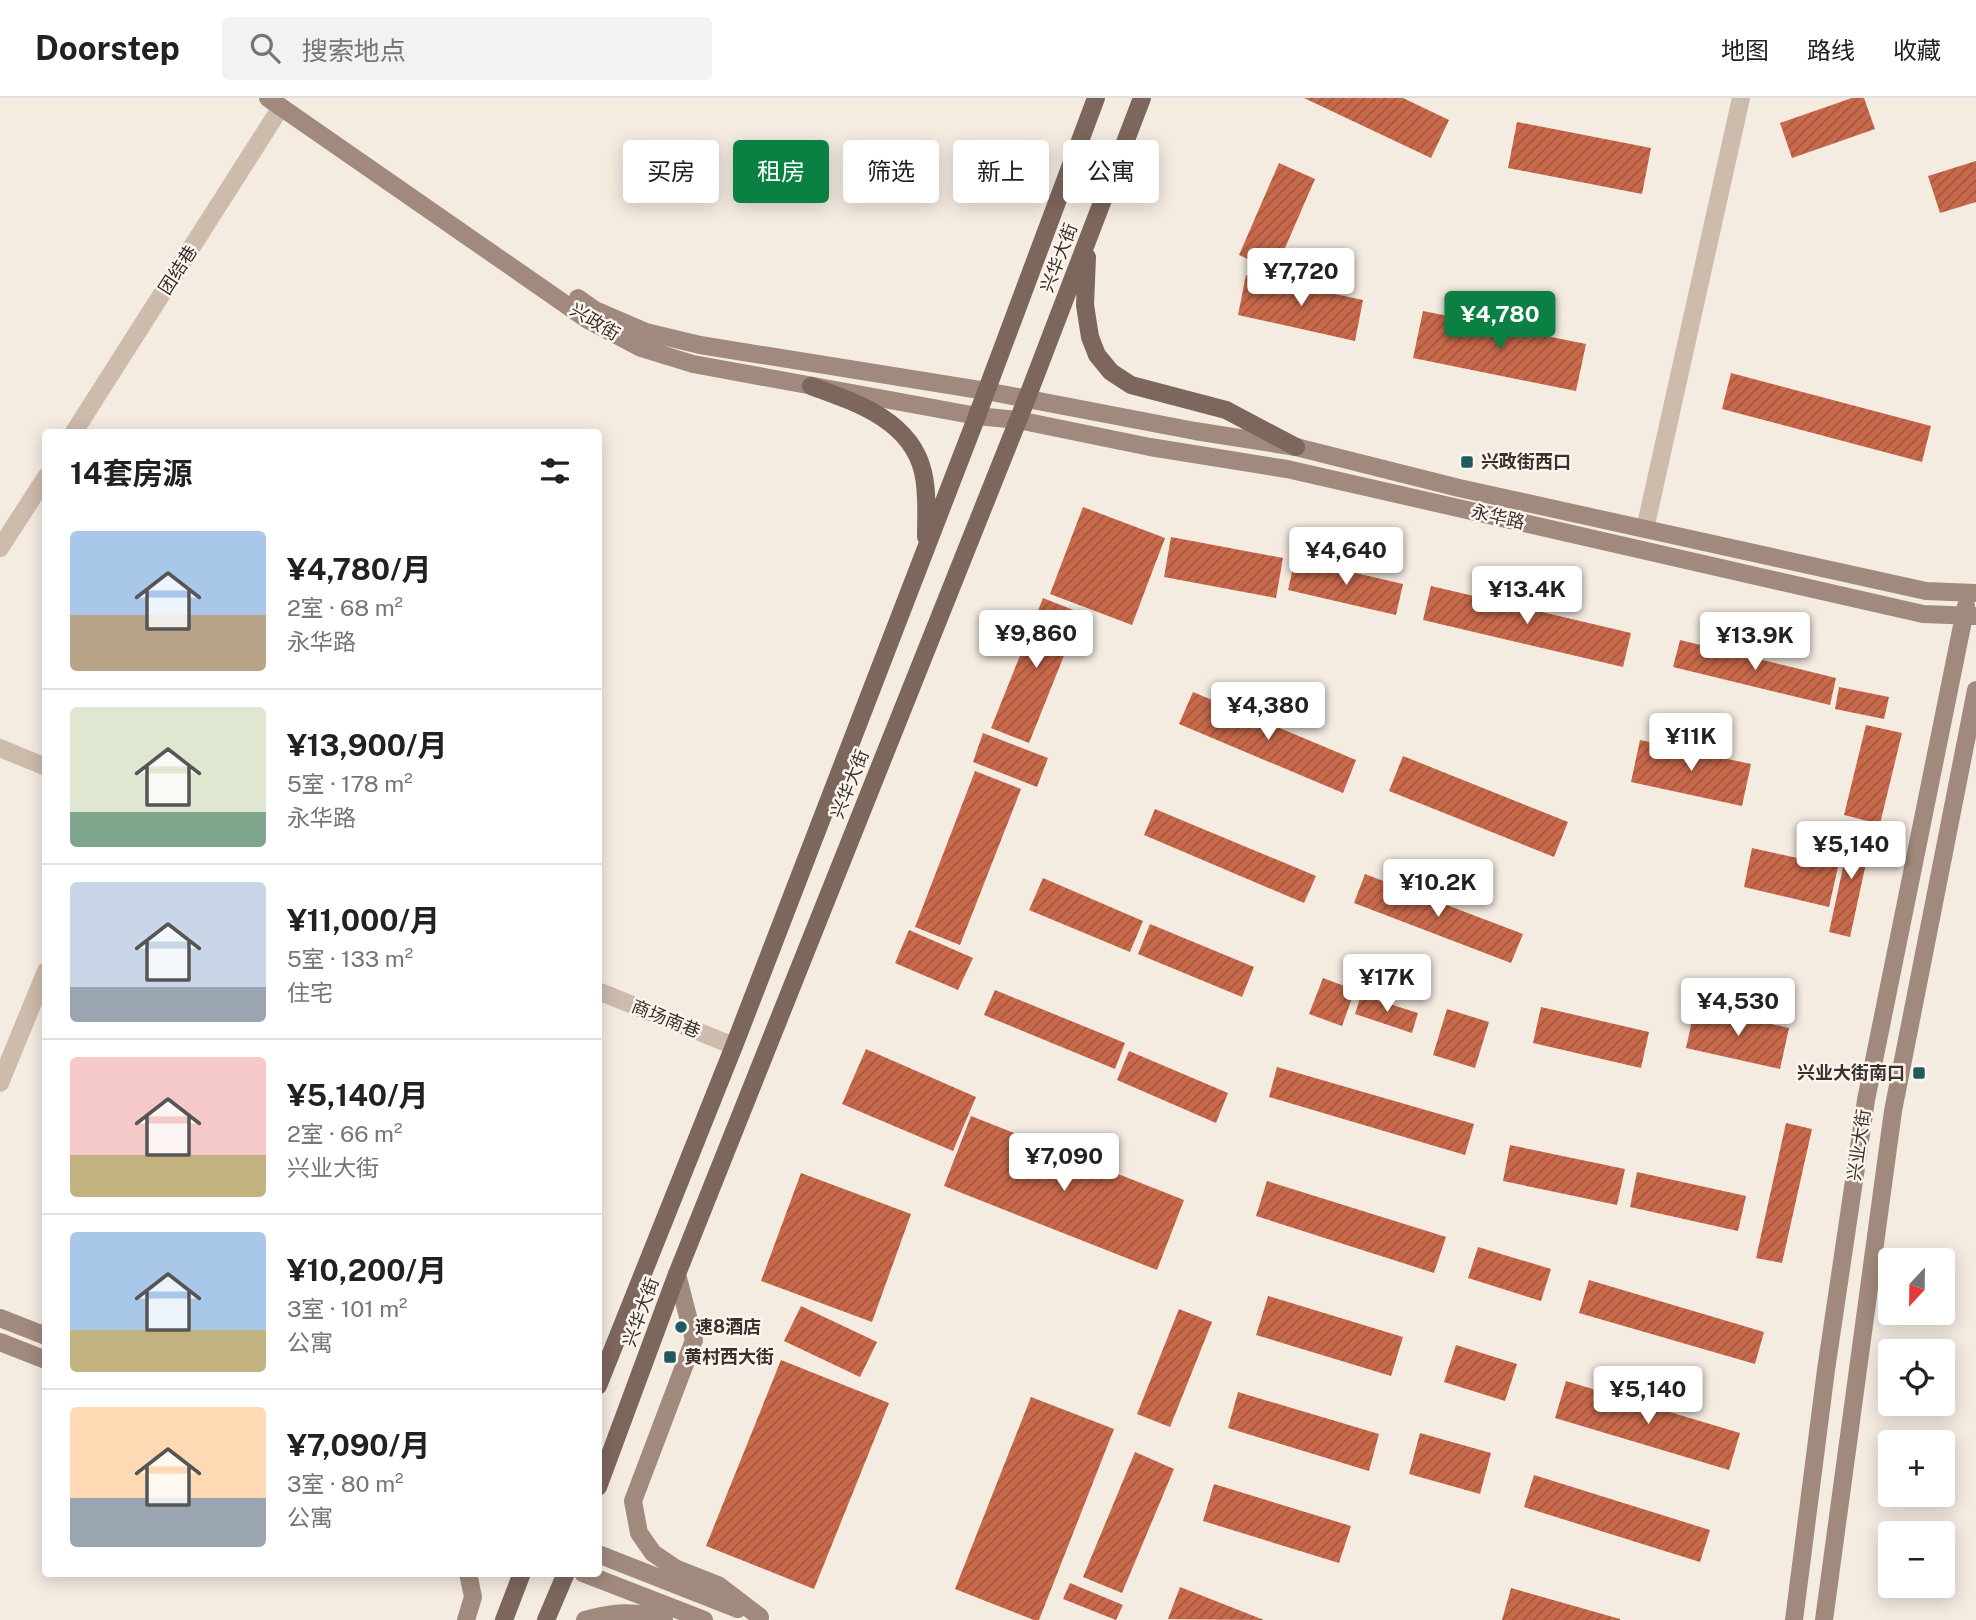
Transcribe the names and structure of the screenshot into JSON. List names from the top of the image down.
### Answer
{
  "streets": {
    "main road": [
      "兴华大街",
      "兴政街",
      "永华路",
      "兴业大街"
    ],
    "street": ["团结巷", "商场南巷"]
  },
  "crossings": [
    ["兴华大街", "兴政街"],
    ["兴华大街", "永华路"],
    ["兴华大街", "商场南巷"],
    ["团结巷", "兴政街"],
    ["兴政街", "永华路"],
    ["永华路", "兴业大街"]
  ],
  "places": {
    "transit": ["兴政街西口", "兴业大街南口", "黄村西大街"],
    "other": ["速8酒店"]
  },
  "north": "bottom",
  "page": {
    "header": "Doorstep",
    "search": "搜索地点",
    "nav": ["地图", "路线", "收藏"],
    "chip": [
      "买房",
      "租房",
      "筛选",
      "新上",
      "公寓"
    ],
    "price": [
      "¥7,720",
      "¥4,780",
      "¥4,640",
      "¥13.4K",
      "¥9,860",
      "¥13.9K",
      "¥4,380",
      "¥11K",
      "¥5,140",
      "¥10.2K",
      "¥17K",
      "¥4,530",
      "¥7,090",
      "¥5,140"
    ],
    "heading": "14套房源",
    "list": [
      {
        "name": "¥4,780/月",
        "note": "2室 · 68 m² · 永华路"
      },
      {
        "name": "¥13,900/月",
        "note": "5室 · 178 m² · 永华路"
      },
      {
        "name": "¥11,000/月",
        "note": "5室 · 133 m² · 住宅"
      },
      {
        "name": "¥5,140/月",
        "note": "2室 · 66 m² · 兴业大街"
      },
      {
        "name": "¥10,200/月",
        "note": "3室 · 101 m² · 公寓"
      },
      {
        "name": "¥7,090/月",
        "note": "3室 · 80 m² · 公寓"
      }
    ],
    "map_buttons": ["+", "−"]
  }
}
